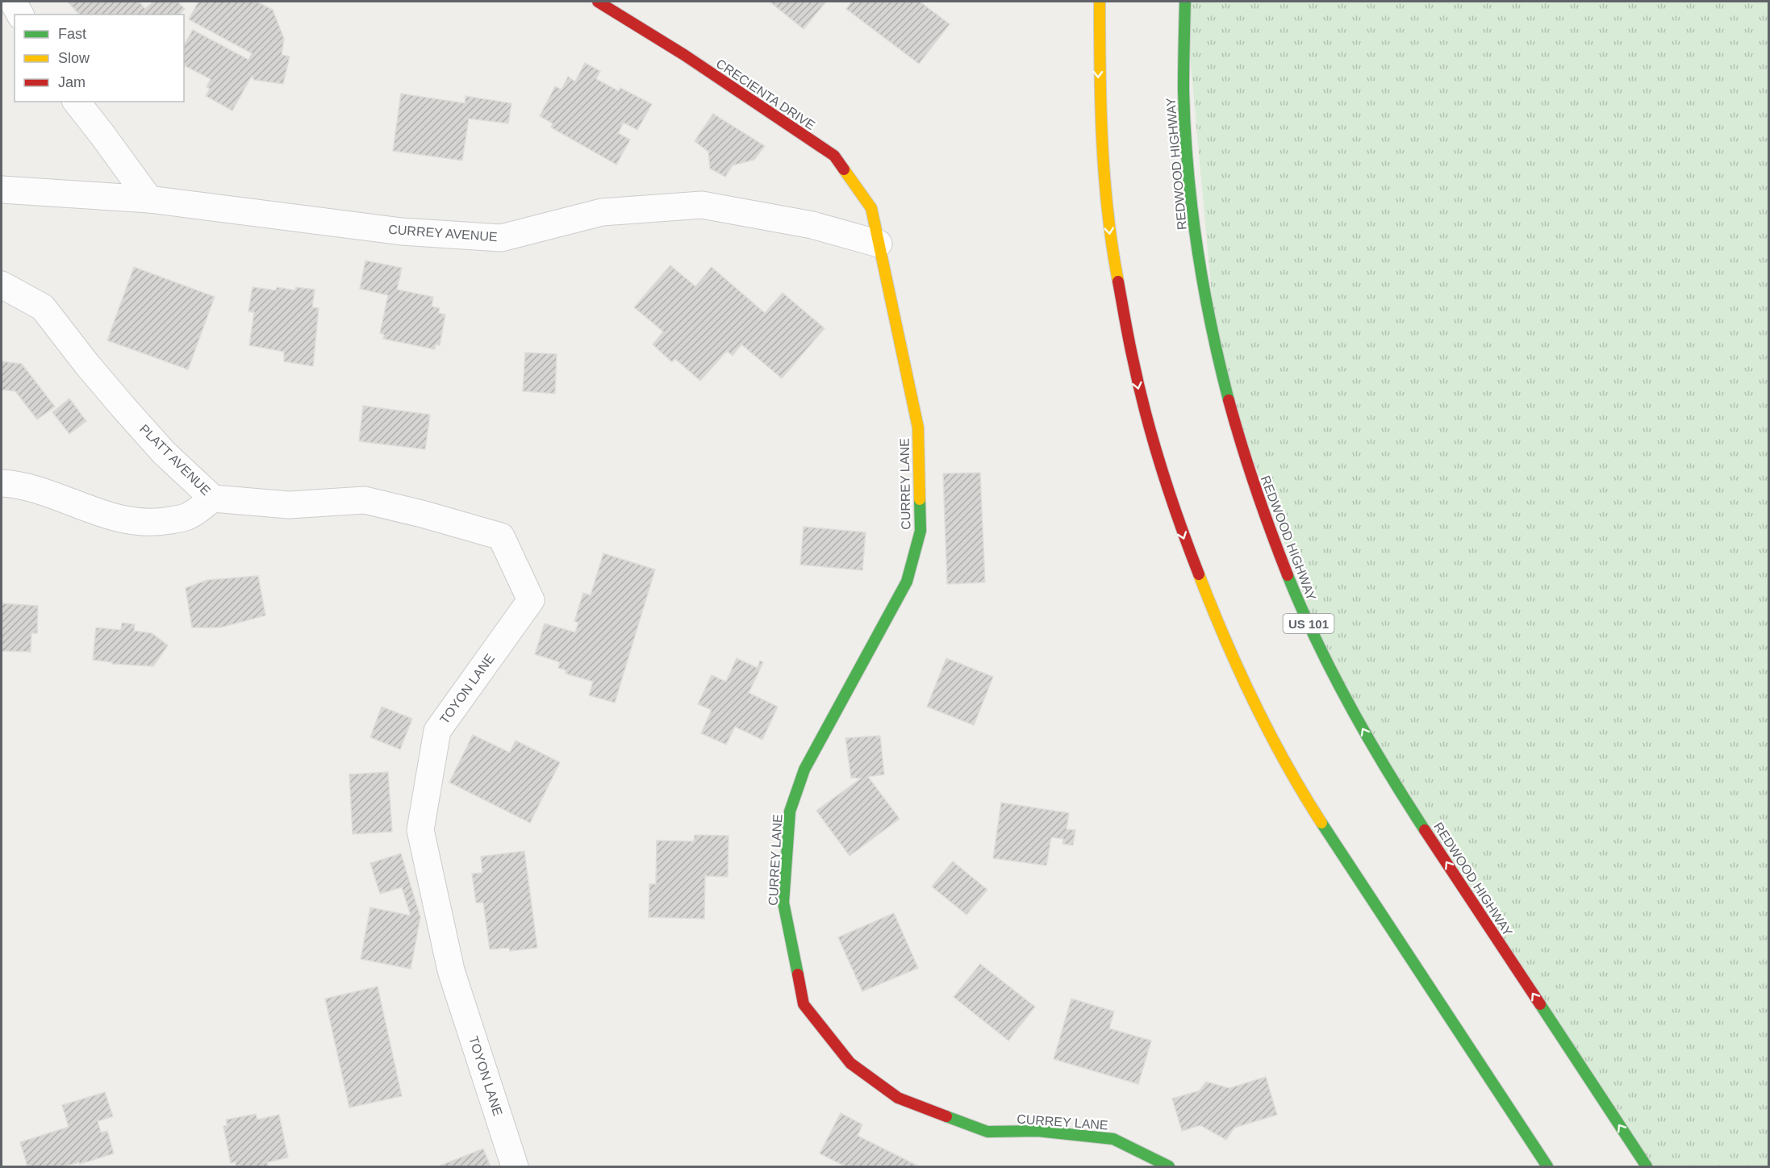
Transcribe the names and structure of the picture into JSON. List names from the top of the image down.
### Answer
{
  "streets": {
    "main road": [
      "CRECIENTA DRIVE",
      "REDWOOD HIGHWAY",
      "CURREY LANE",
      "US 101"
    ],
    "street": ["CURREY AVENUE", "PLATT AVENUE", "TOYON LANE"]
  },
  "crossings": [
    ["CRECIENTA DRIVE", "CURREY AVENUE"],
    ["CRECIENTA DRIVE", "CURREY LANE"],
    ["CURREY AVENUE", "CURREY LANE"],
    ["PLATT AVENUE", "TOYON LANE"]
  ],
  "legend": ["Fast", "Slow", "Jam"]
}
